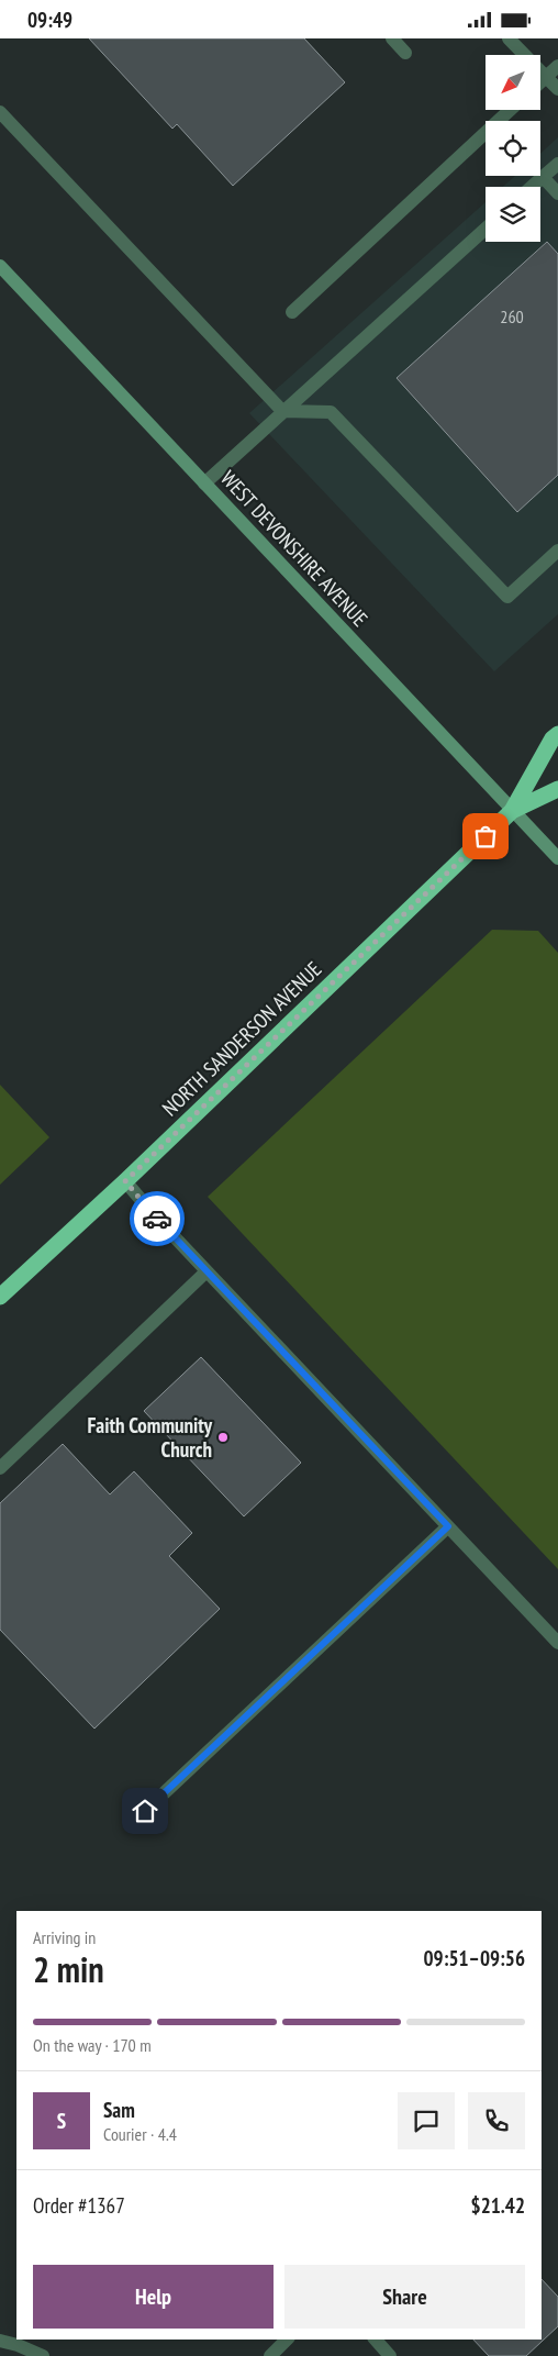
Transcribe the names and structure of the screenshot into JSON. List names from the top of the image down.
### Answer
{
  "streets": {
    "highway": ["NORTH SANDERSON AVENUE"],
    "street": ["WEST DEVONSHIRE AVENUE"]
  },
  "crossings": [
    ["WEST DEVONSHIRE AVENUE", "NORTH SANDERSON AVENUE"]
  ],
  "places": ["Faith Community Church"],
  "house_numbers": ["260"],
  "north": "bottom left",
  "page": {
    "status": "09:49",
    "heading": ["2 min", "Arriving in", "09:51–09:56"],
    "panel": [
      "Sam",
      "Courier · 4.4",
      "Order #1367",
      "$21.42"
    ],
    "bar": "On the way · 170 m",
    "round": "S",
    "buttons": ["Help", "Share"]
  }
}
